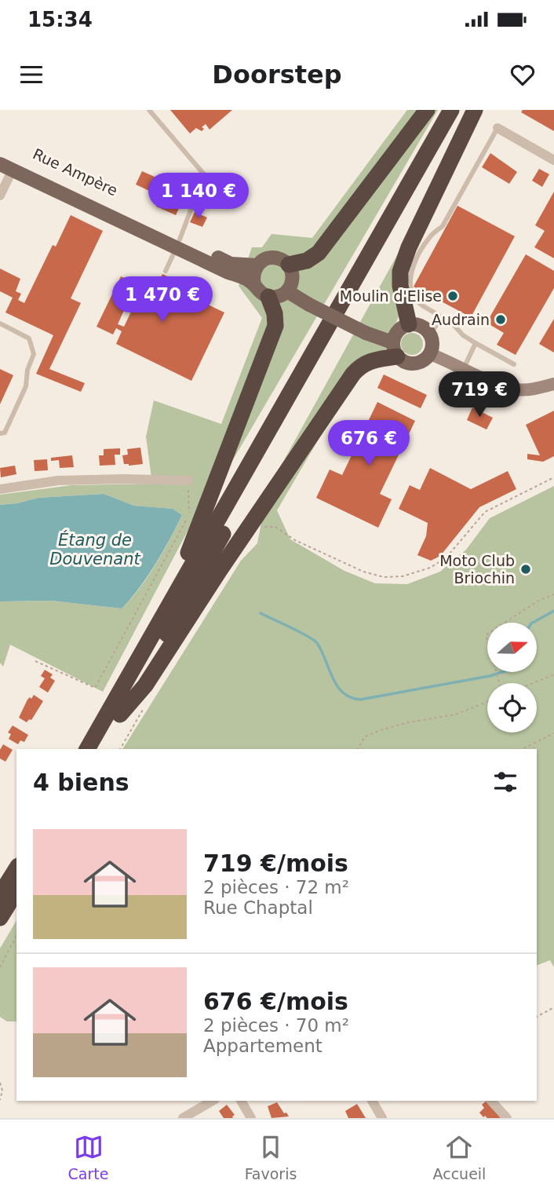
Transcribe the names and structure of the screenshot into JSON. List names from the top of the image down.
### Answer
{
  "streets": {
    "main road": ["Rue Ampère"]
  },
  "water": ["Étang de Douvenant"],
  "places": ["Moulin d'Elise", "Audrain", "Moto Club Briochin"],
  "north": "right",
  "page": {
    "status": "15:34",
    "header": "Doorstep",
    "price": [
      "1 140 €",
      "1 470 €",
      "719 €",
      "676 €"
    ],
    "heading": "4 biens",
    "list": [
      {
        "name": "719 €/mois",
        "note": "2 pièces · 72 m² · Rue Chaptal"
      },
      {
        "name": "676 €/mois",
        "note": "2 pièces · 70 m² · Appartement"
      }
    ],
    "tabs": ["Carte", "Favoris", "Accueil"]
  }
}
